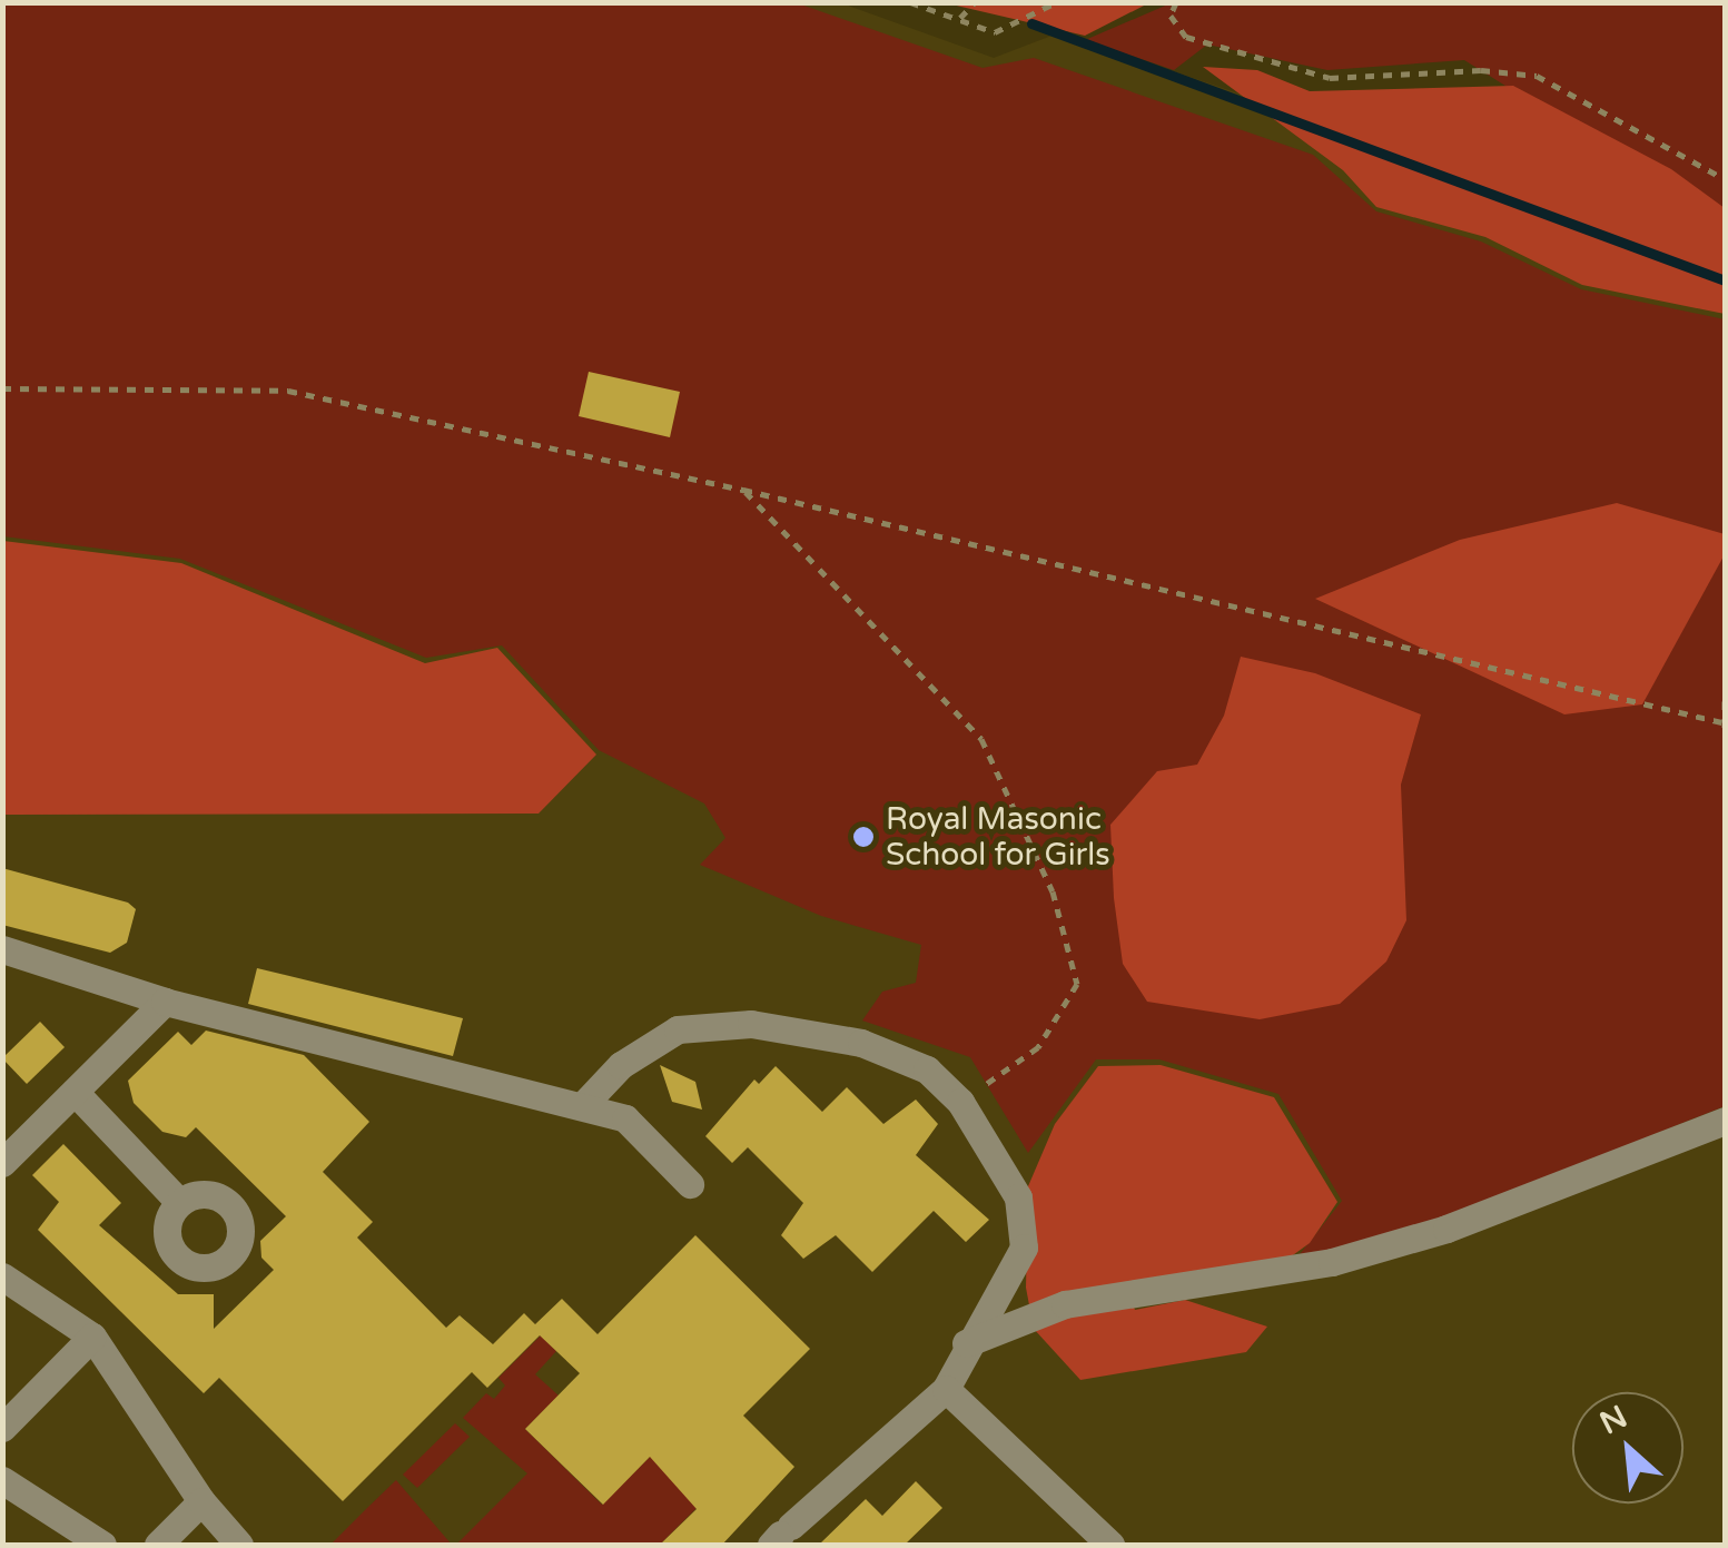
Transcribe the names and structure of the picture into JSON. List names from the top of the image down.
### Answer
{
  "places": ["Royal Masonic School for Girls"],
  "north": "top left"
}
